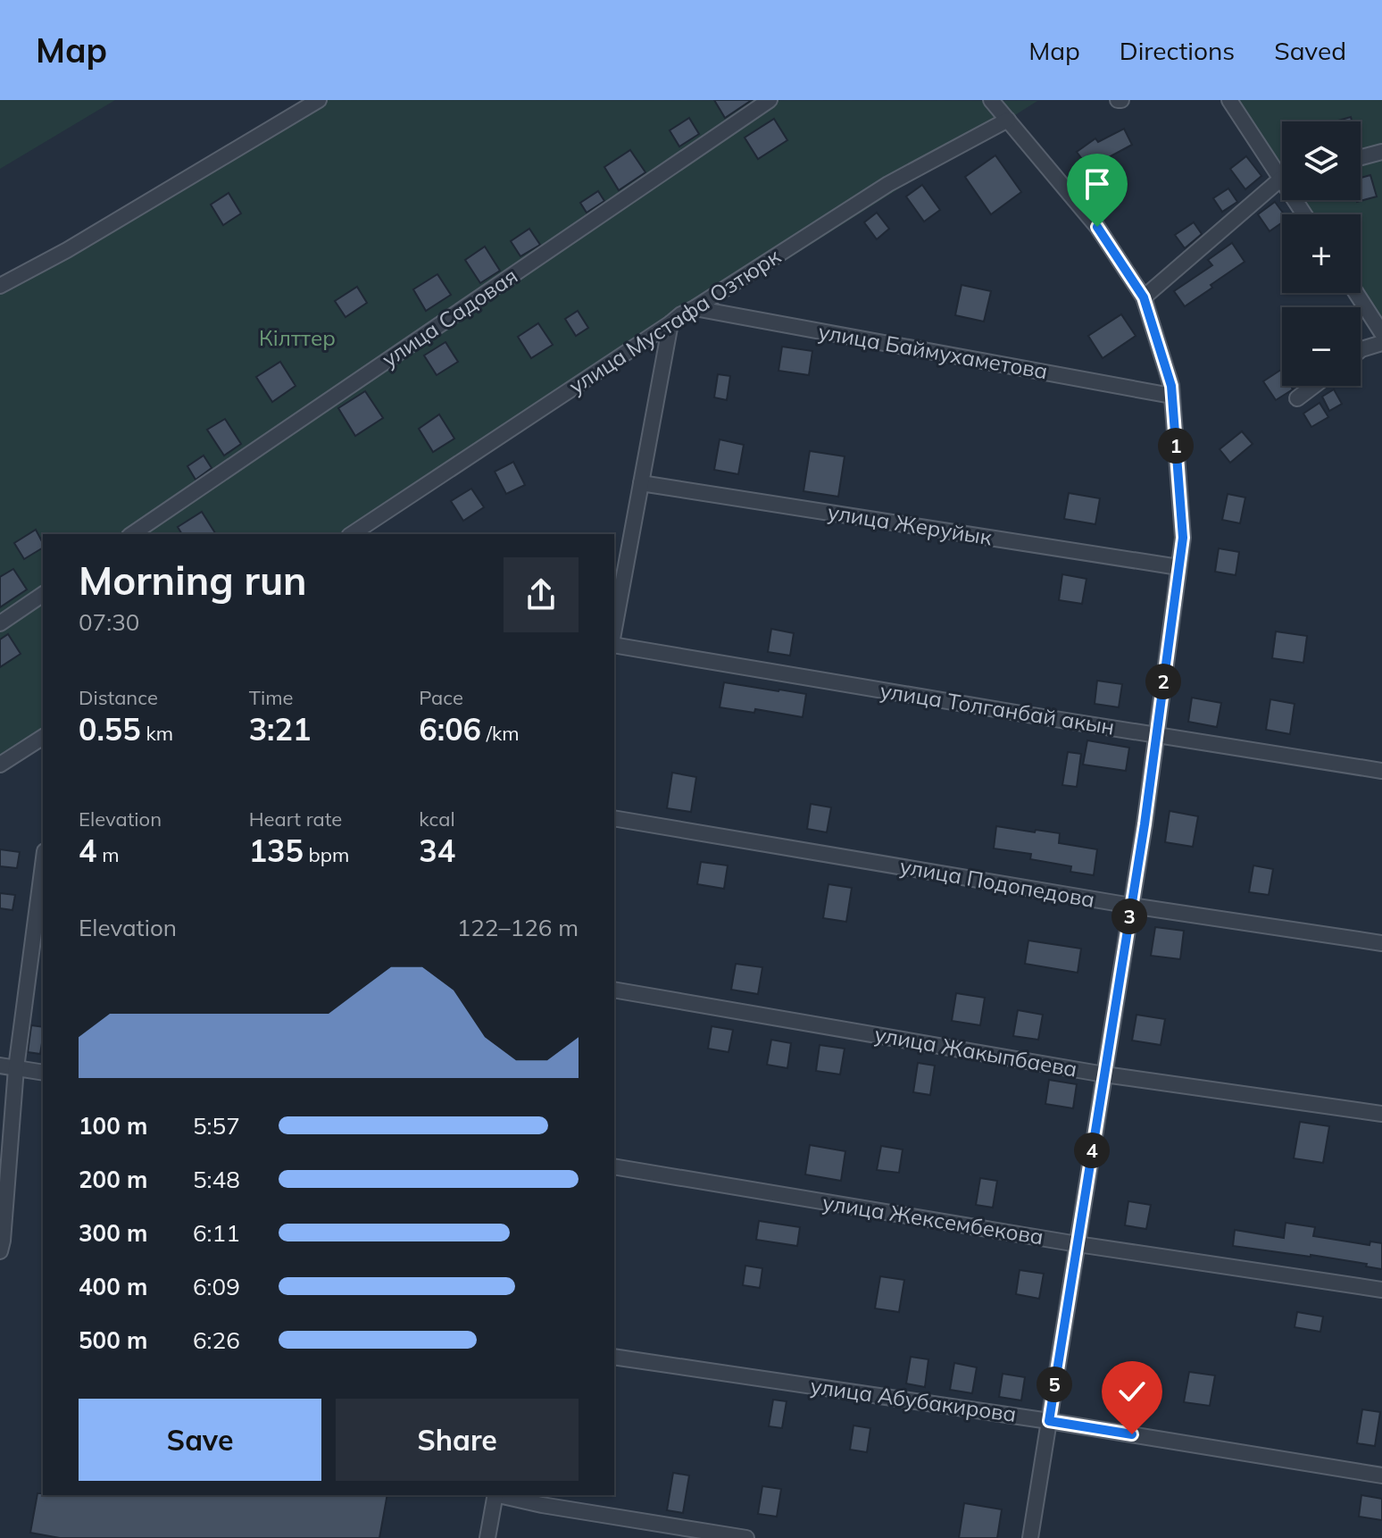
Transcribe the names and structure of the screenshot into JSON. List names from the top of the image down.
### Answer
{
  "streets": {
    "street": [
      "улица Садовая",
      "улица Мустафа Озтюрк",
      "улица Баймухаметова",
      "улица Жеруйык",
      "улица Толганбай акын",
      "улица Подопедова",
      "улица Жакыпбаева",
      "улица Жексембекова",
      "улица Абубакирова"
    ]
  },
  "crossings": [
    ["улица Мустафа Озтюрк", "улица Баймухаметова"]
  ],
  "parks": ["Кілттер"],
  "page": {
    "header": "Map",
    "nav": ["Map", "Directions", "Saved"],
    "map_buttons": ["+", "−"],
    "pins": [
      "1",
      "2",
      "3",
      "4",
      "5"
    ],
    "heading": ["Morning run", "07:30"],
    "stats": [
      ["Distance", "0.55 km"],
      ["Time", "3:21"],
      ["Pace", "6:06 /km"],
      ["Elevation", "4 m"],
      ["Heart rate", "135 bpm"],
      ["kcal", "34"]
    ],
    "chart": ["Elevation", "122–126 m"],
    "list": [
      {
        "name": "100 m",
        "note": "5:57"
      },
      {
        "name": "200 m",
        "note": "5:48"
      },
      {
        "name": "300 m",
        "note": "6:11"
      },
      {
        "name": "400 m",
        "note": "6:09"
      },
      {
        "name": "500 m",
        "note": "6:26"
      }
    ],
    "buttons": ["Save", "Share"]
  }
}
